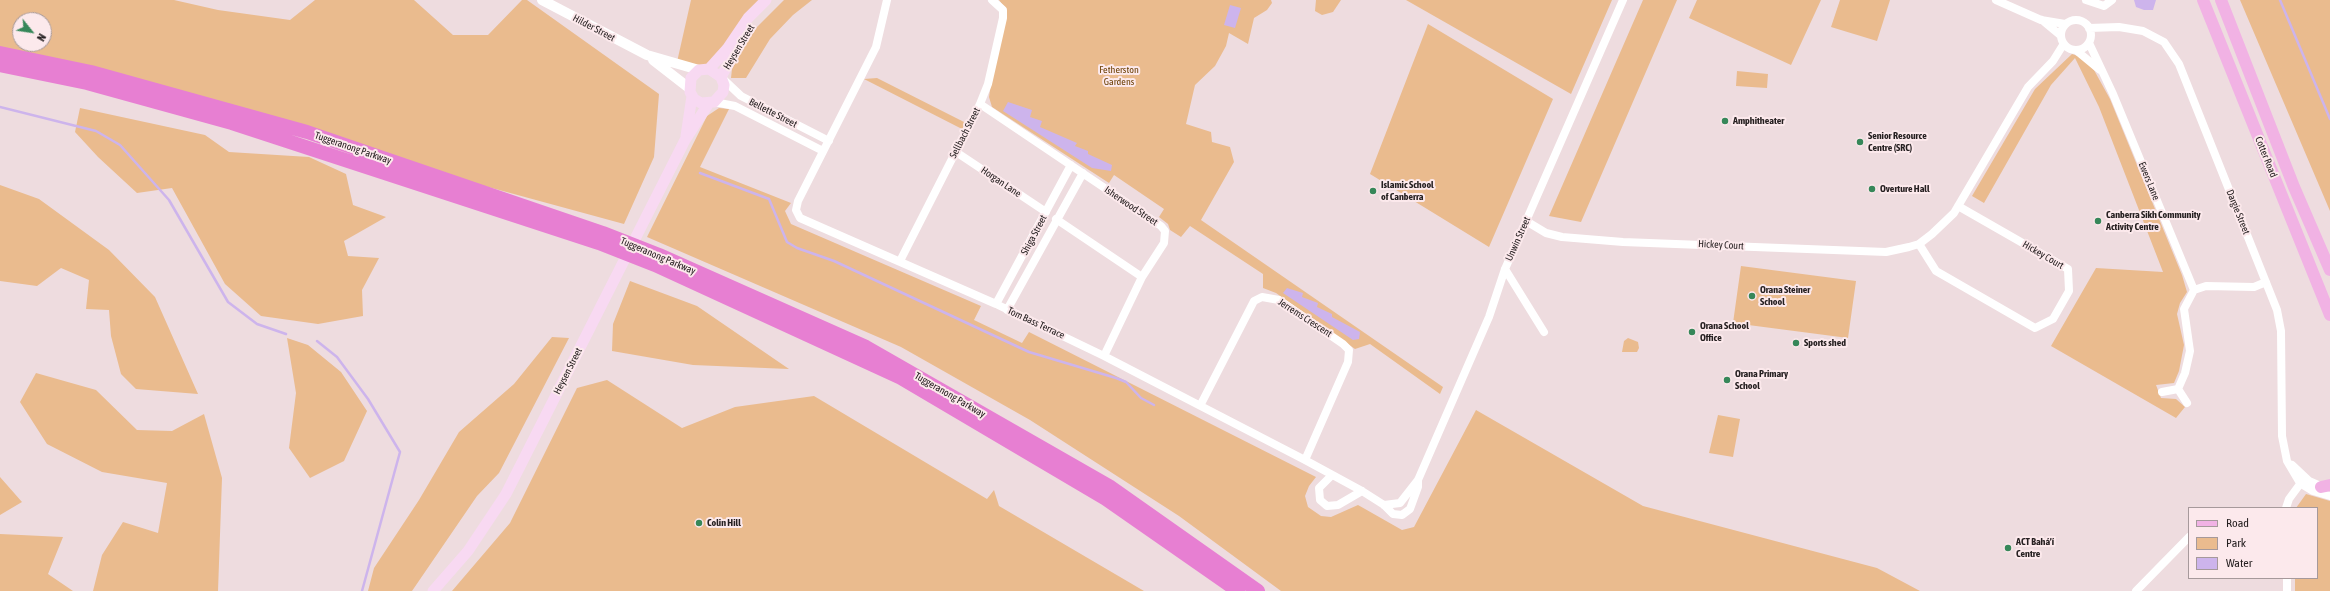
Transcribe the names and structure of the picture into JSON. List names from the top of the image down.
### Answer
{
  "streets": {
    "highway": ["Tuggeranong Parkway"],
    "main road": ["Heysen Street", "Cotter Road"],
    "street": [
      "Hilder Street",
      "Bellette Street",
      "Sellbach Street",
      "Ewers Lane",
      "Horgan Lane",
      "Isherwood Street",
      "Dargie Street",
      "Shiga Street",
      "Unwin Street",
      "Hickey Court",
      "Jerrems Crescent",
      "Tom Bass Terrace"
    ]
  },
  "crossings": [
    ["Hilder Street", "Heysen Street"],
    ["Hilder Street", "Bellette Street"],
    ["Heysen Street", "Bellette Street"],
    ["Bellette Street", "Tom Bass Terrace"],
    ["Sellbach Street", "Horgan Lane"],
    ["Sellbach Street", "Isherwood Street"],
    ["Sellbach Street", "Tom Bass Terrace"],
    ["Ewers Lane", "Dargie Street"],
    ["Horgan Lane", "Shiga Street"],
    ["Isherwood Street", "Shiga Street"],
    ["Isherwood Street", "Tom Bass Terrace"],
    ["Shiga Street", "Tom Bass Terrace"],
    ["Unwin Street", "Hickey Court"],
    ["Unwin Street", "Tom Bass Terrace"],
    ["Jerrems Crescent", "Tom Bass Terrace"]
  ],
  "parks": ["Fetherston Gardens"],
  "places": [
    "Amphitheater",
    "Senior Resource Centre (SRC)",
    "Overture Hall",
    "Islamic School of Canberra",
    "Canberra Sikh Community Activity Centre",
    "Orana Steiner School",
    "Orana School Office",
    "Sports shed",
    "Orana Primary School",
    "Colin Hill",
    "ACT Bahá’í Centre"
  ],
  "legend": ["Road", "Park", "Water"],
  "north": "bottom right"
}
